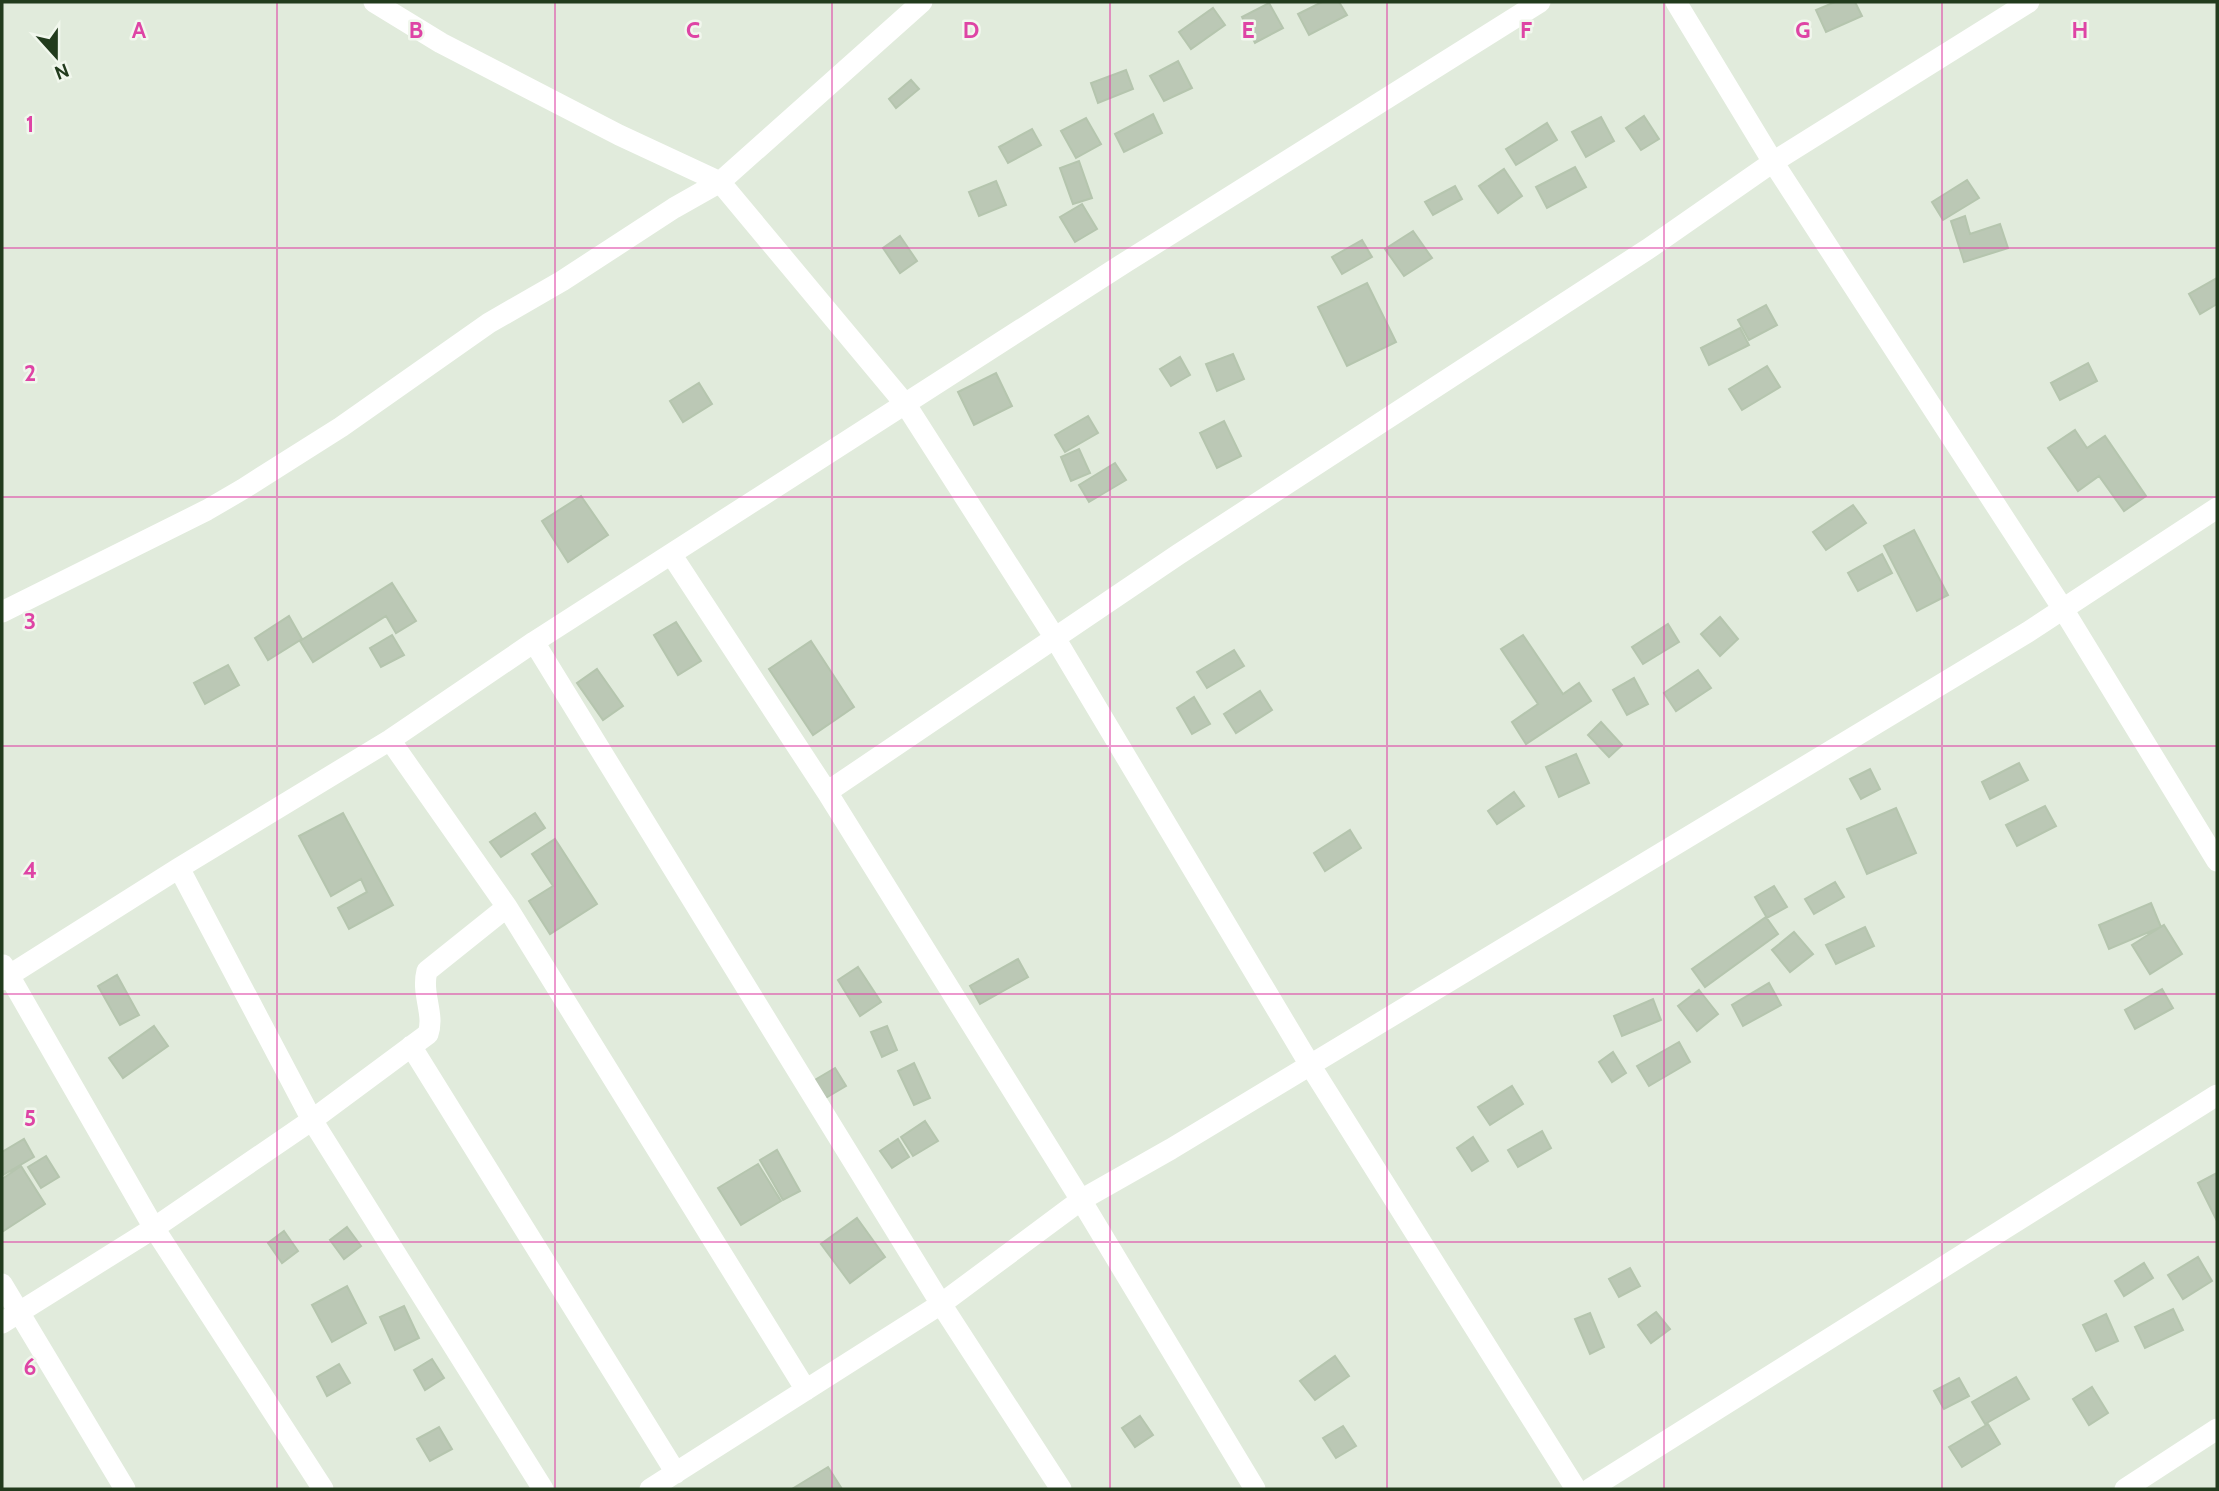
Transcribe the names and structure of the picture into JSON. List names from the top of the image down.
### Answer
{
  "north": "bottom",
  "grid": {
    "columns": [
      "A",
      "B",
      "C",
      "D",
      "E",
      "F",
      "G",
      "H"
    ],
    "rows": [
      "1",
      "2",
      "3",
      "4",
      "5",
      "6"
    ]
  }
}
